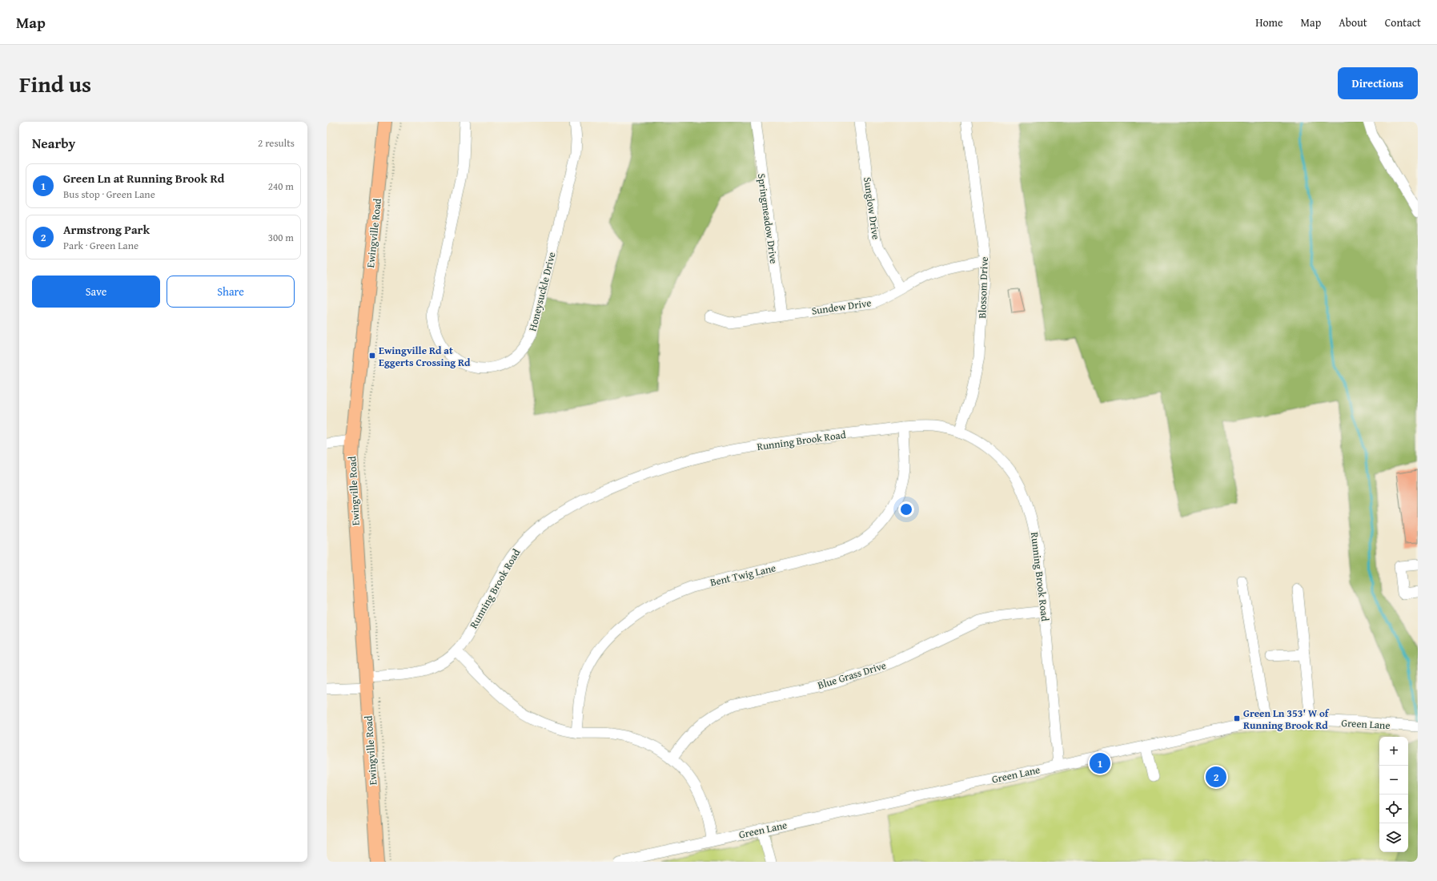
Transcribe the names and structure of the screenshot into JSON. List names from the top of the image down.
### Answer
{
  "streets": {
    "main road": ["Ewingville Road"],
    "street": [
      "Sunglow Drive",
      "Springmeadow Drive",
      "Blossom Drive",
      "Honeysuckle Drive",
      "Sundew Drive",
      "Running Brook Road",
      "Bent Twig Lane",
      "Blue Grass Drive",
      "Green Lane"
    ]
  },
  "crossings": [
    ["Sunglow Drive", "Sundew Drive"],
    ["Springmeadow Drive", "Sundew Drive"],
    ["Ewingville Road", "Running Brook Road"],
    ["Blossom Drive", "Sundew Drive"],
    ["Blossom Drive", "Running Brook Road"],
    ["Running Brook Road", "Bent Twig Lane"],
    ["Running Brook Road", "Blue Grass Drive"],
    ["Running Brook Road", "Green Lane"]
  ],
  "places": {
    "transit": ["Ewingville Rd at Eggerts Crossing Rd", "Green Ln 353' W of Running Brook Rd"]
  },
  "page": {
    "header": "Map",
    "nav": [
      "Home",
      "Map",
      "About",
      "Contact"
    ],
    "title": "Find us",
    "buttons": [
      "Directions",
      ["Save", "Share"]
    ],
    "heading": ["Nearby", "2 results"],
    "list": [
      {
        "mark": "1",
        "name": "Green Ln at Running Brook Rd",
        "note": "Bus stop · Green Lane",
        "value": "240 m"
      },
      {
        "mark": "2",
        "name": "Armstrong Park",
        "note": "Park · Green Lane",
        "value": "300 m"
      }
    ],
    "map_buttons": ["+", "−"],
    "pins": ["1", "2"]
  }
}
